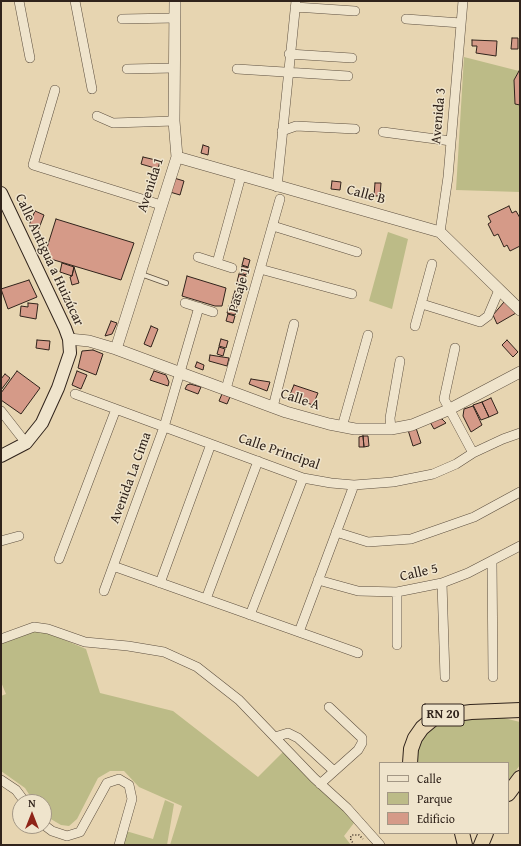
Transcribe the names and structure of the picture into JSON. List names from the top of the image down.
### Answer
{
  "streets": {
    "highway": ["RN 20"],
    "main road": ["Calle Antigua a Huizúcar"],
    "street": [
      "Avenida 3",
      "Avenida 1",
      "Calle B",
      "Pasaje 1",
      "Calle A",
      "Calle Principal",
      "Avenida La Cima",
      "Calle 5"
    ]
  },
  "crossings": [
    ["Avenida 3", "Calle B"],
    ["Avenida 1", "Calle B"],
    ["Avenida 1", "Calle A"],
    ["Calle Antigua a Huizúcar", "Calle A"],
    ["Pasaje 1", "Calle A"],
    ["Calle A", "Avenida La Cima"],
    ["Calle Principal", "Avenida La Cima"]
  ],
  "legend": ["Calle", "Parque", "Edificio"],
  "north": "top"
}
